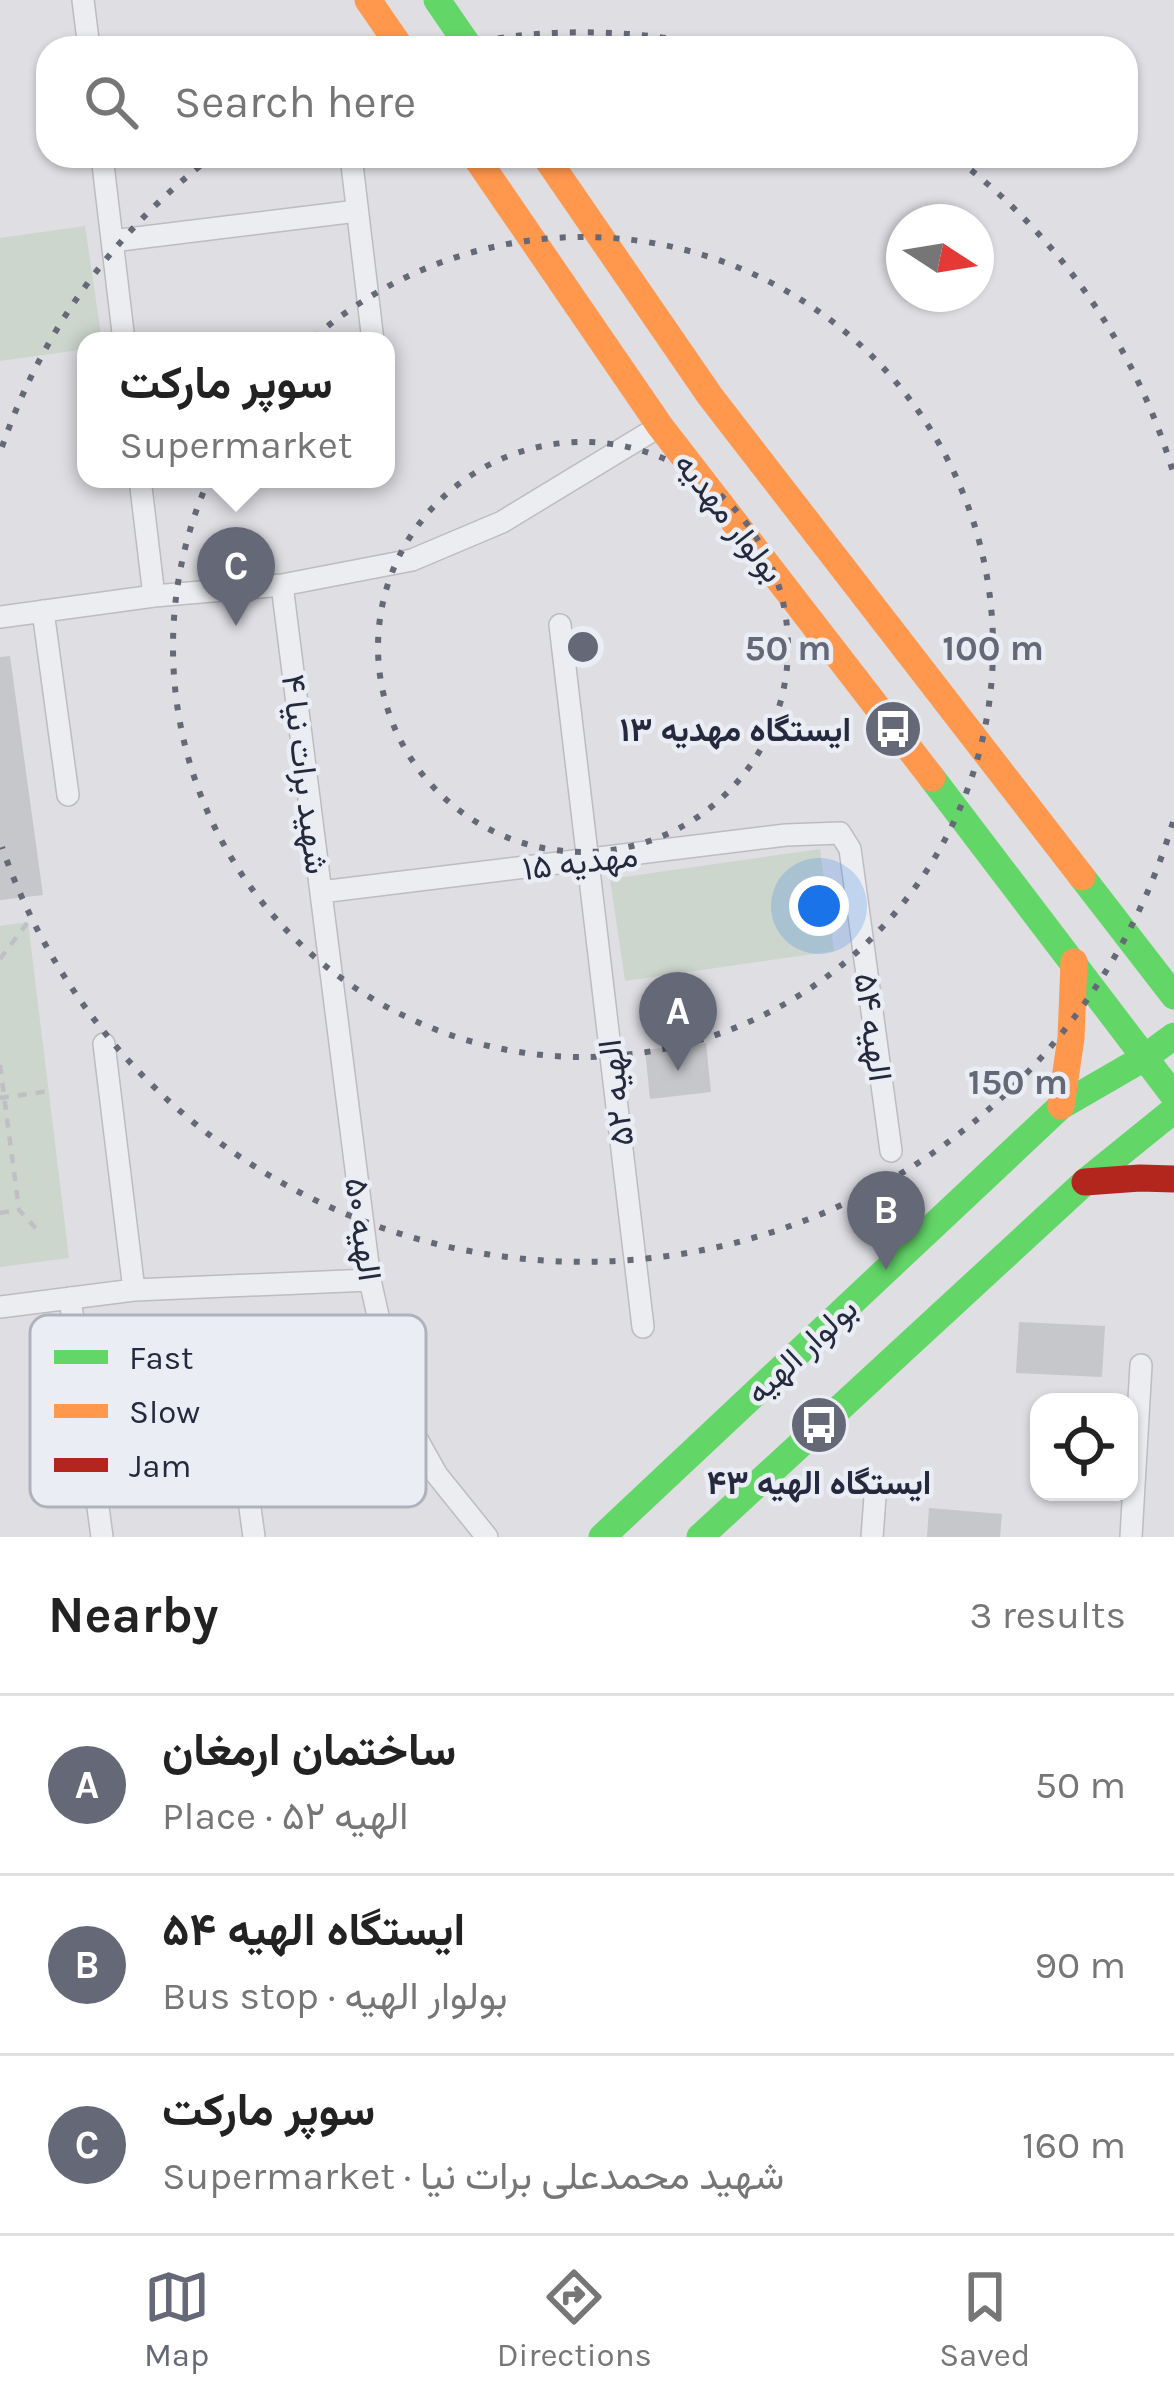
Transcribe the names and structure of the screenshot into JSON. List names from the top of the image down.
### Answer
{
  "streets": {
    "main road": ["بولوار مهدیه", "بولوار الهیه"],
    "street": [
      "شهید برات نیا ۴",
      "مهدیه ۱۵",
      "الهیه ۵۴",
      "الهیه ۵۲",
      "الهیه ۵۰"
    ]
  },
  "crossings": [
    ["بولوار مهدیه", "بولوار الهیه"],
    ["شهید برات نیا ۴", "مهدیه ۱۵"],
    ["شهید برات نیا ۴", "الهیه ۵۰"],
    ["مهدیه ۱۵", "الهیه ۵۴"],
    ["مهدیه ۱۵", "الهیه ۵۲"],
    ["مهدیه ۱۵", "الهیه ۵۰"]
  ],
  "places": {
    "bus stop": ["ایستگاه مهدیه ۱۳", "ایستگاه الهیه ۴۳"]
  },
  "legend": ["Fast", "Slow", "Jam"],
  "north": "right",
  "page": {
    "search": "Search here",
    "popup": ["سوپر مارکت", "Supermarket"],
    "pins": ["C", "A", "B"],
    "heading": ["Nearby", "3 results"],
    "list": [
      {
        "mark": "A",
        "name": "ساختمان ارمغان",
        "note": "Place · الهیه ۵۲",
        "value": "50 m"
      },
      {
        "mark": "B",
        "name": "ایستگاه الهیه ۵۴",
        "note": "Bus stop · بولوار الهیه",
        "value": "90 m"
      },
      {
        "mark": "C",
        "name": "سوپر مارکت",
        "note": "Supermarket · شهید محمدعلی برات نیا",
        "value": "160 m"
      }
    ],
    "nav": ["Map", "Directions", "Saved"]
  },
  "rings": ["50 m", "100 m", "150 m"]
}
